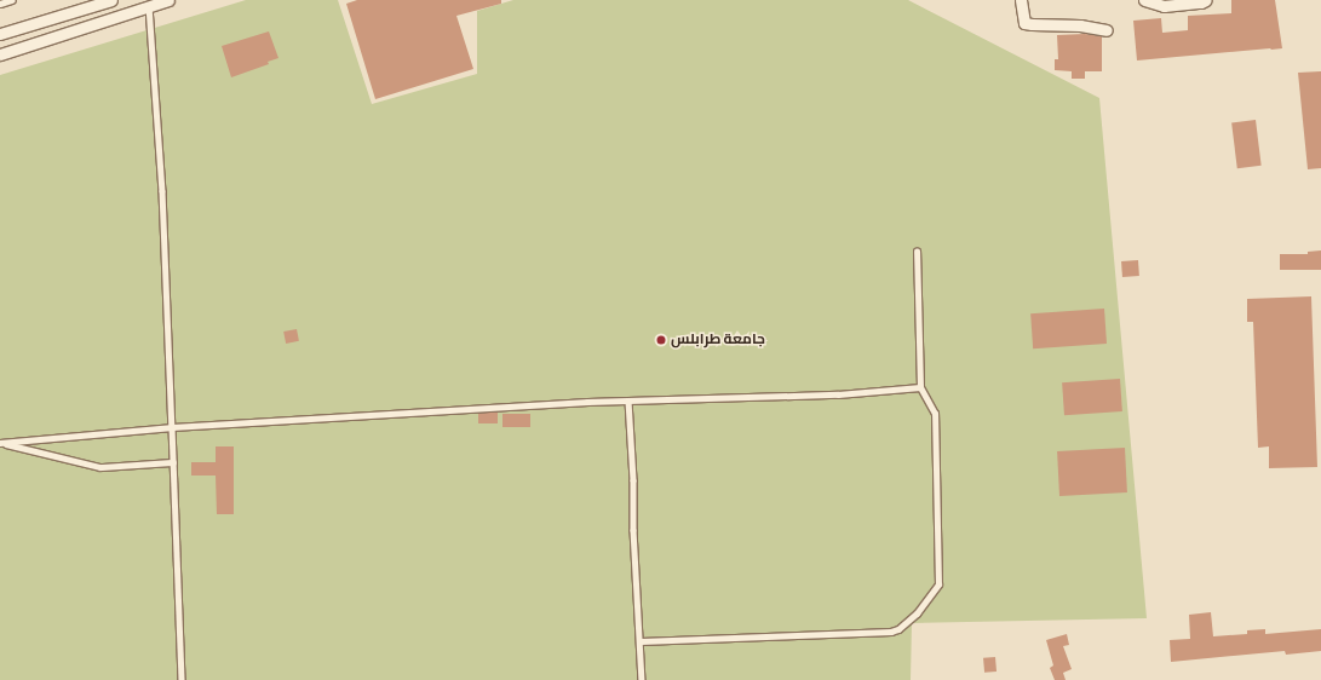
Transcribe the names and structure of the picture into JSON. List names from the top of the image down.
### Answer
{
  "places": ["جامعة طرابلس"]
}
